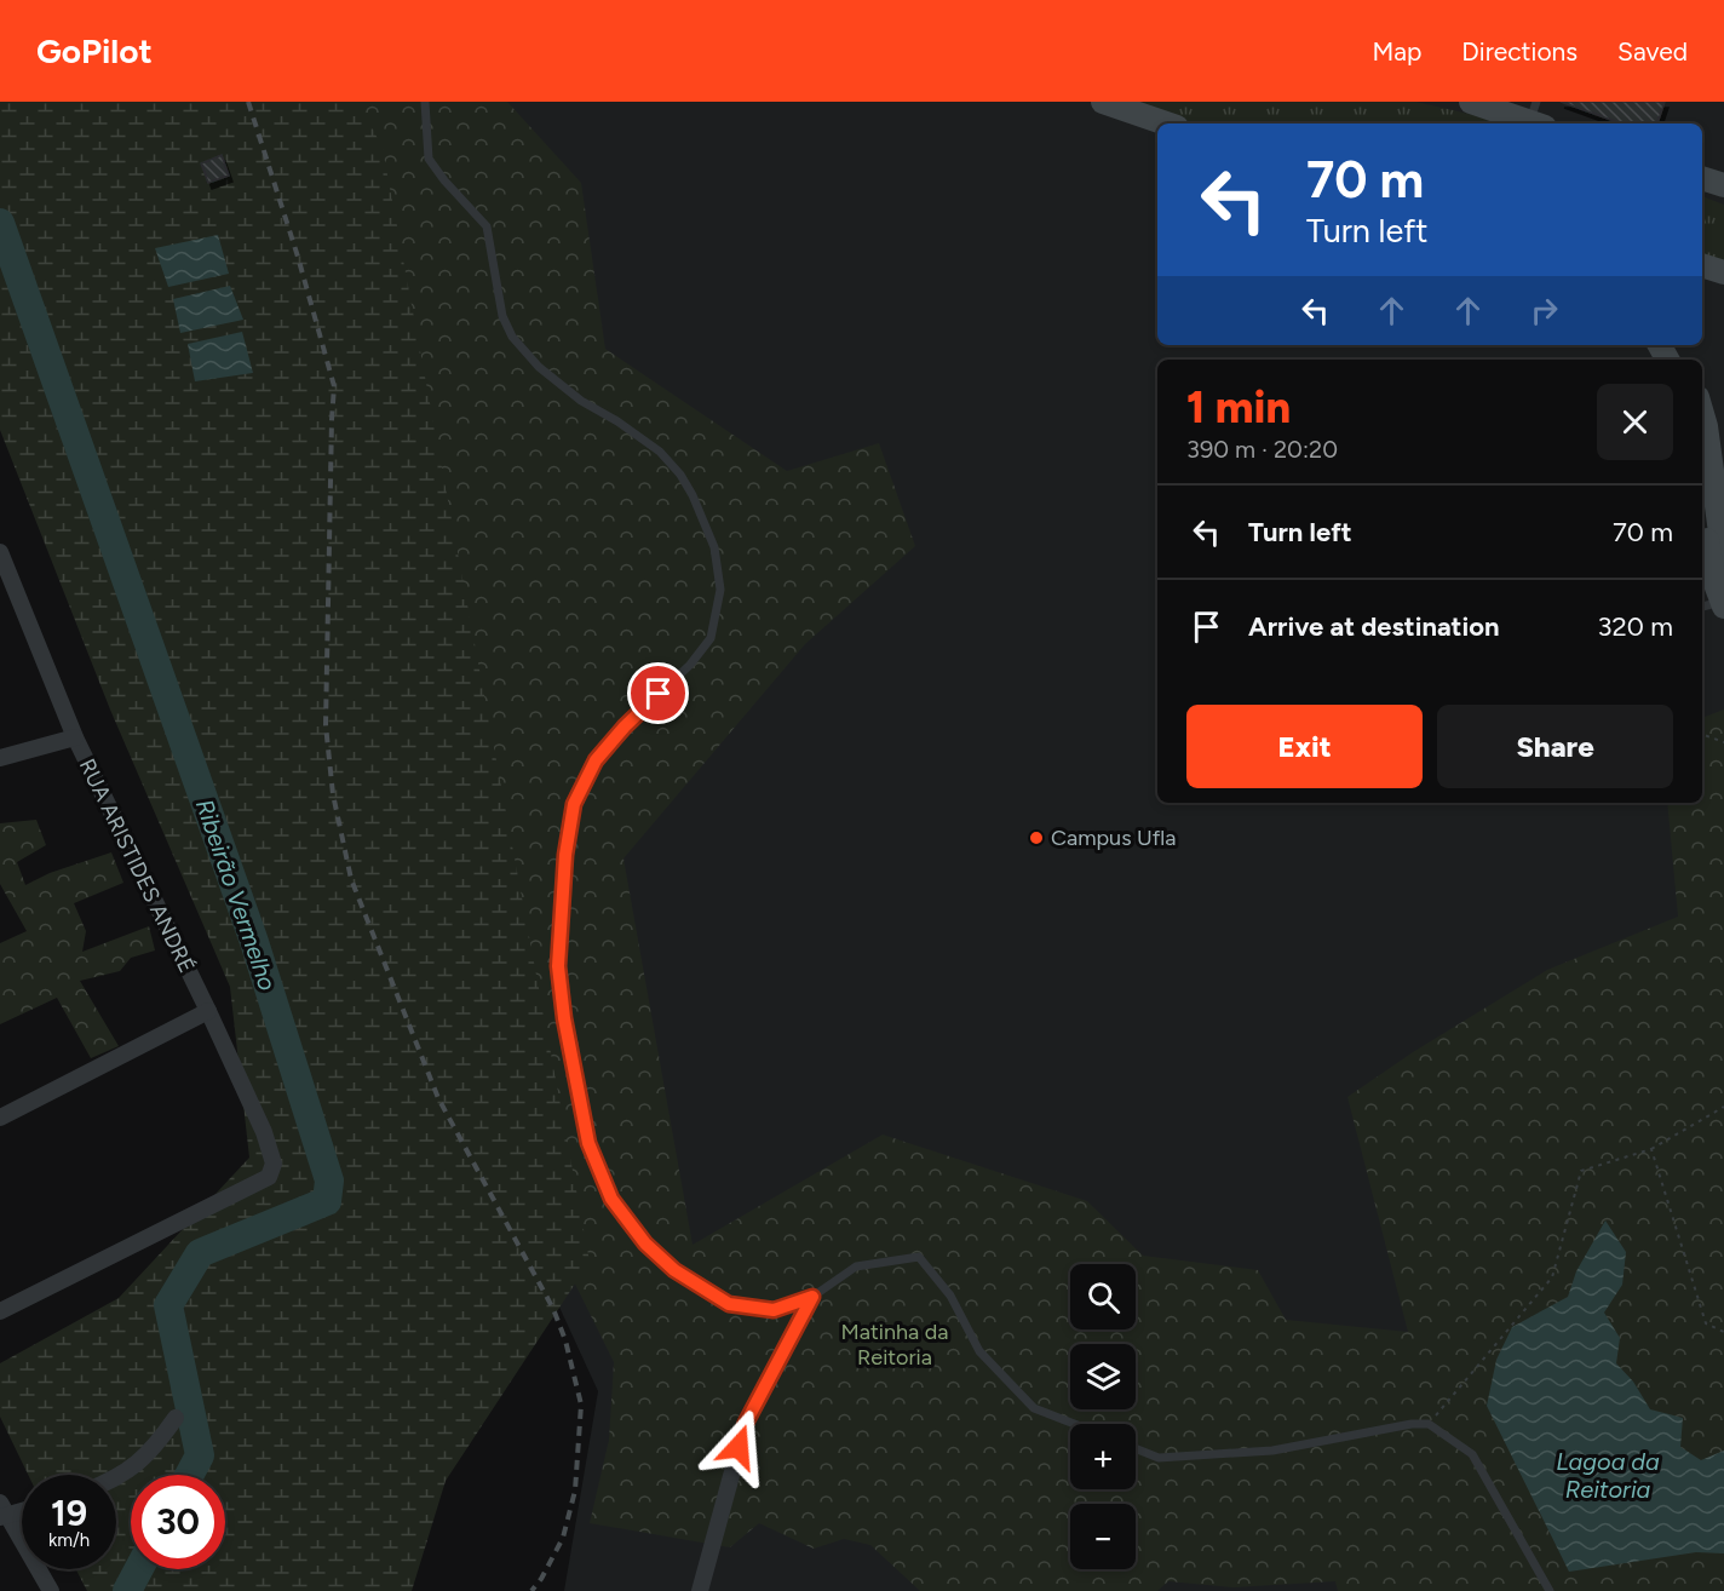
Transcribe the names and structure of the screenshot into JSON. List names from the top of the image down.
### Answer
{
  "streets": {
    "street": ["RUA ARISTIDES ANDRÉ"]
  },
  "water": ["Ribeirão Vermelho", "Lagoa da Reitoria"],
  "parks": ["Matinha da Reitoria"],
  "places": ["Campus Ufla"],
  "page": {
    "header": "GoPilot",
    "nav": ["Map", "Directions", "Saved"],
    "turn": ["70 m", "Turn left"],
    "heading": ["1 min", "390 m · 20:20"],
    "list": [
      {
        "name": "Turn left",
        "value": "70 m"
      },
      {
        "name": "Arrive at destination",
        "value": "320 m"
      }
    ],
    "buttons": ["Exit", "Share"],
    "map_buttons": ["+", "−"],
    "speed": "19 km/h",
    "limit": "30"
  }
}
